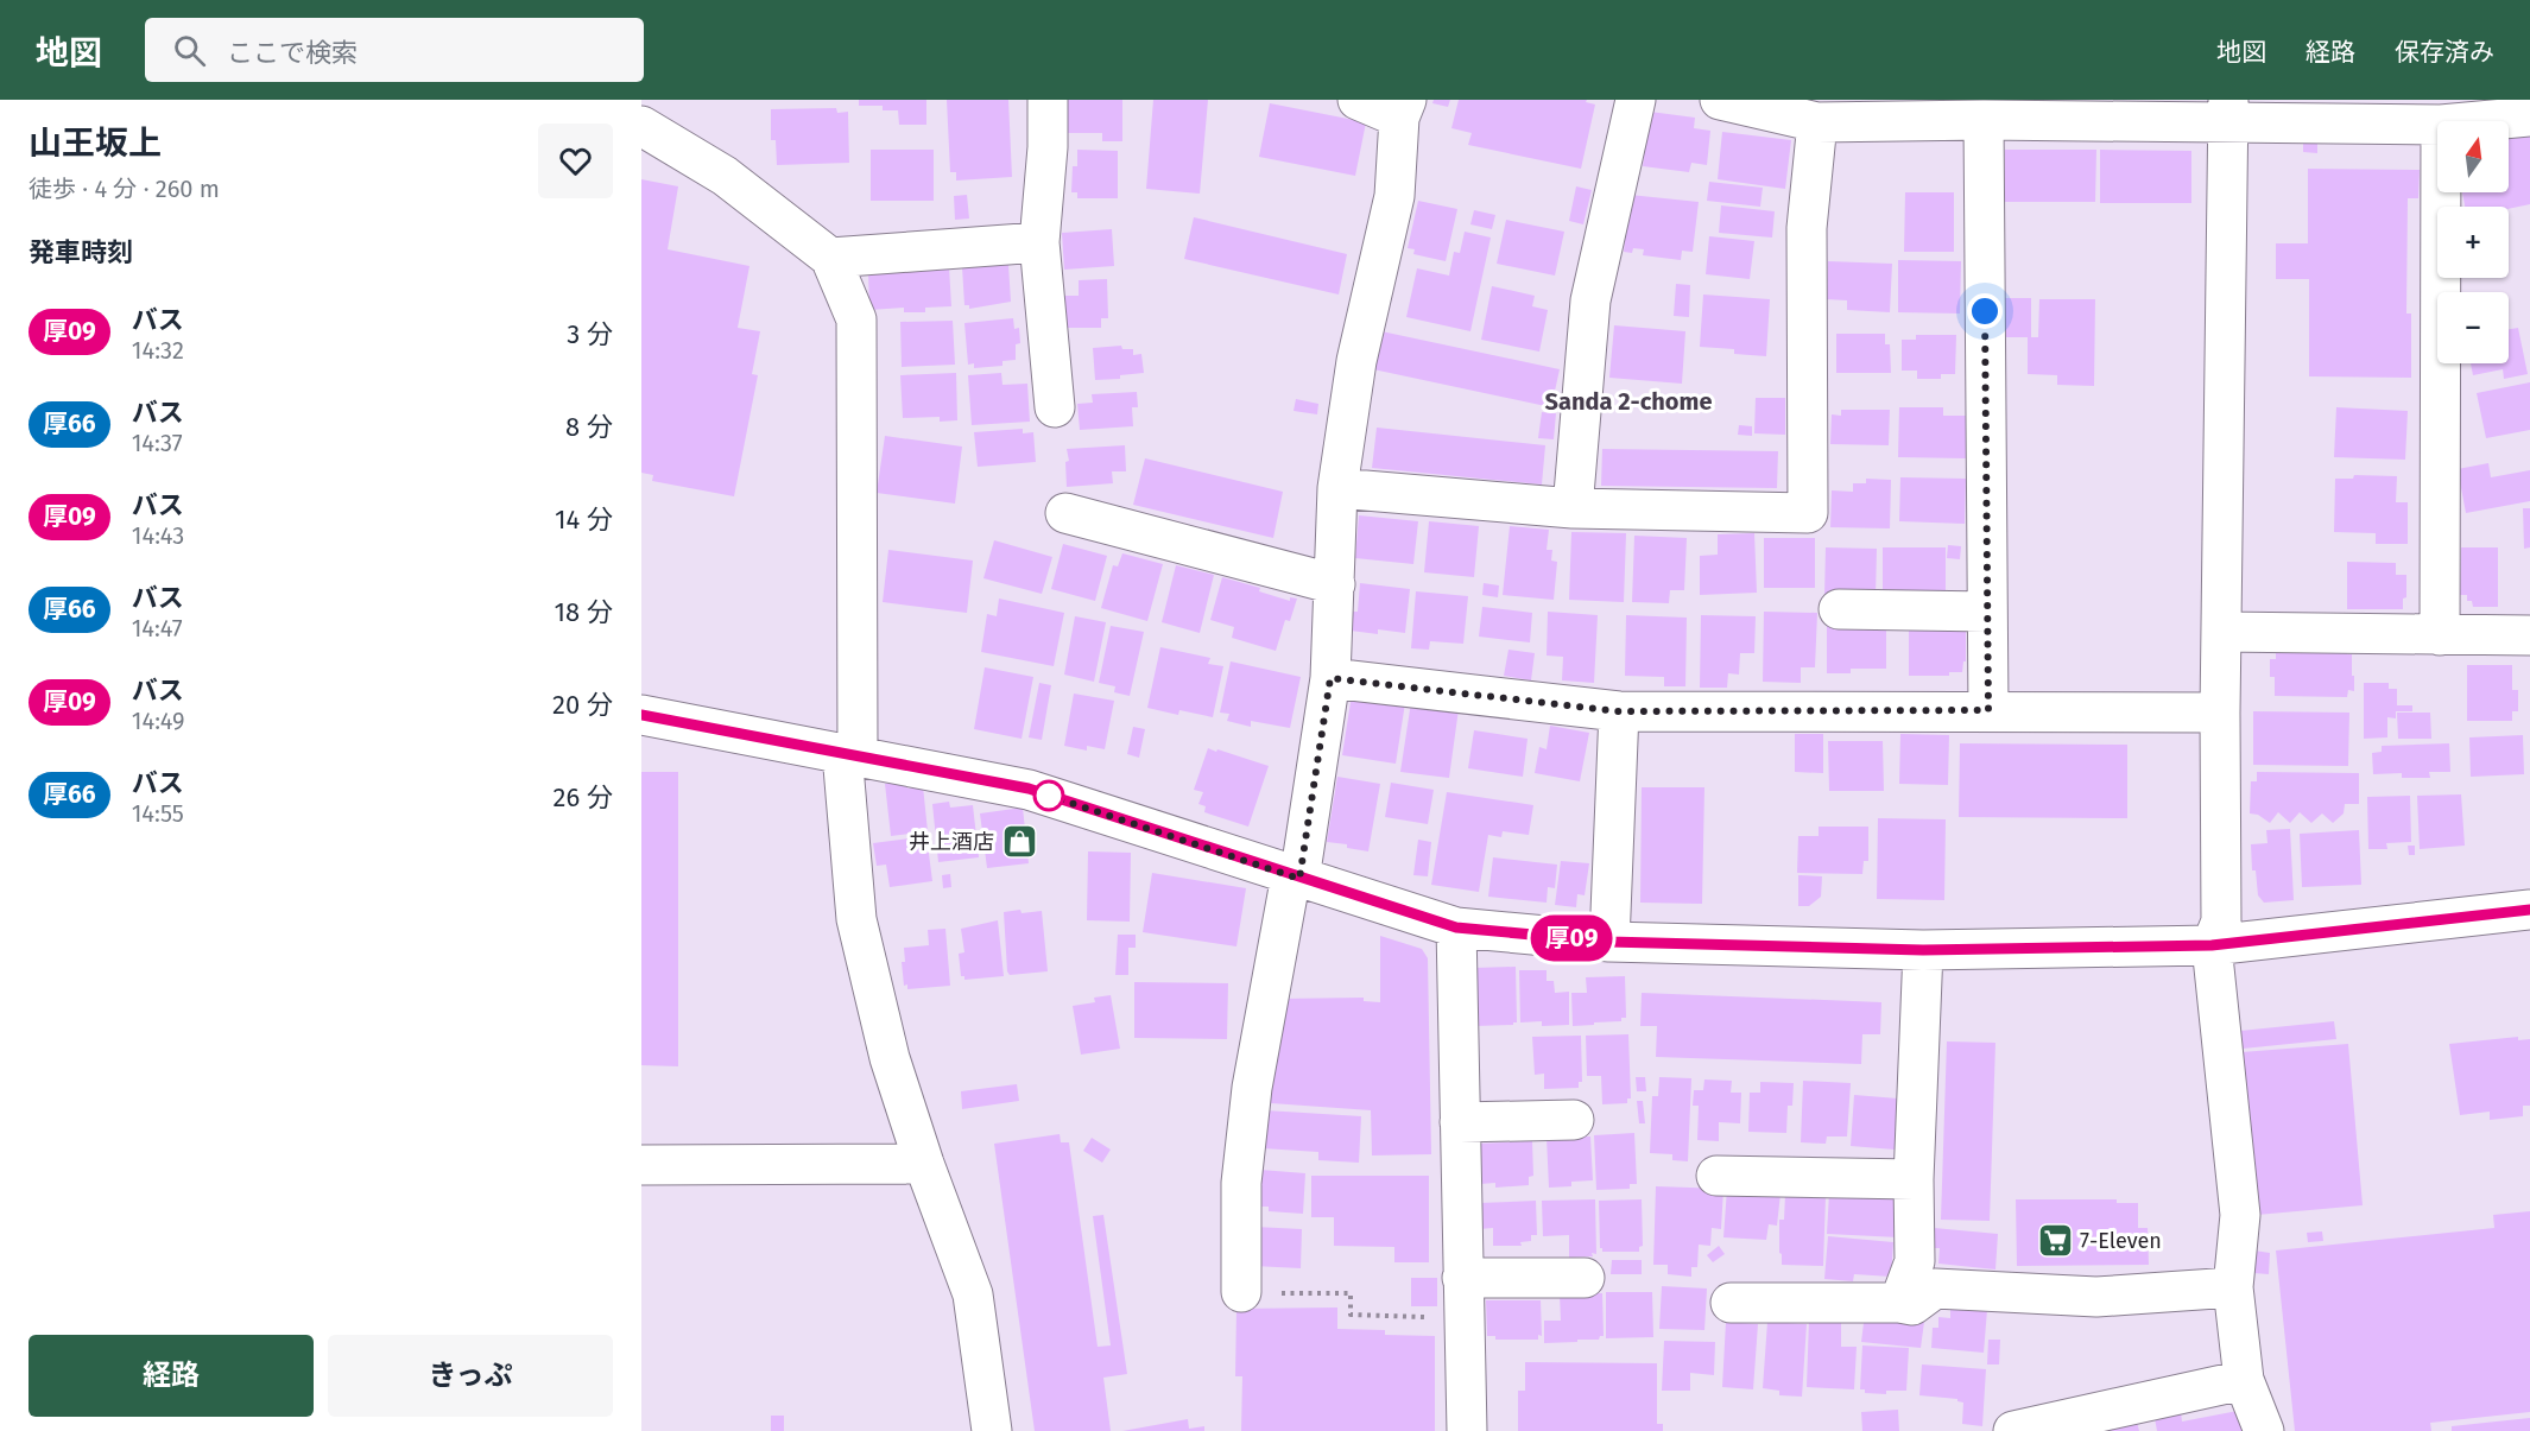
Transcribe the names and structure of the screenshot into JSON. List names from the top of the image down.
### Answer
{
  "districts": ["Sanda 2-chome"],
  "places": {
    "shop": ["井上酒店"],
    "supermarket": ["7-Eleven"]
  },
  "lines": ["bus line 厚09"],
  "north": "top",
  "page": {
    "header": "地図",
    "search": "ここで検索",
    "nav": ["地図", "経路", "保存済み"],
    "heading": [
      ["山王坂上", "徒歩 · 4 分 · 260 m"],
      "発車時刻"
    ],
    "on_map": "厚09",
    "map_buttons": ["+", "−"],
    "list": [
      {
        "mark": "厚09",
        "name": "バス",
        "note": "14:32",
        "value": "3 分"
      },
      {
        "mark": "厚66",
        "name": "バス",
        "note": "14:37",
        "value": "8 分"
      },
      {
        "mark": "厚09",
        "name": "バス",
        "note": "14:43",
        "value": "14 分"
      },
      {
        "mark": "厚66",
        "name": "バス",
        "note": "14:47",
        "value": "18 分"
      },
      {
        "mark": "厚09",
        "name": "バス",
        "note": "14:49",
        "value": "20 分"
      },
      {
        "mark": "厚66",
        "name": "バス",
        "note": "14:55",
        "value": "26 分"
      }
    ],
    "buttons": ["経路", "きっぷ"]
  }
}
